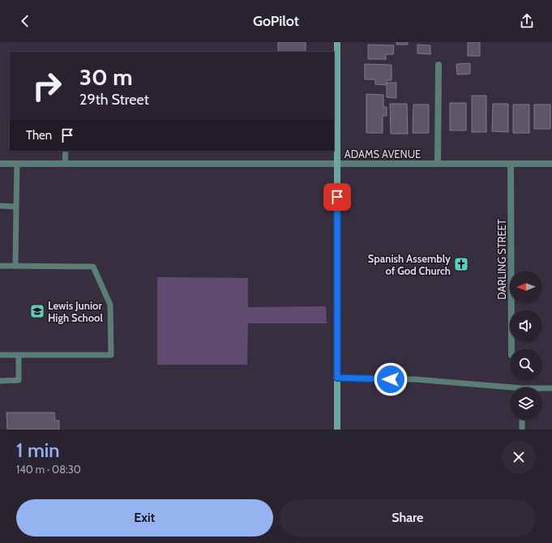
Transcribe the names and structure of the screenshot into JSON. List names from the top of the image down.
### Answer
{
  "streets": {
    "street": ["ADAMS AVENUE", "DARLING STREET"]
  },
  "crossings": [
    ["ADAMS AVENUE", "DARLING STREET"]
  ],
  "places": {
    "church": ["Spanish Assembly of God Church"],
    "school or university": ["Lewis Junior High School"]
  },
  "north": "left",
  "page": {
    "header": "GoPilot",
    "turn": ["30 m", "29th Street"],
    "then": "Then",
    "heading": ["1 min", "140 m · 08:30"],
    "buttons": ["Exit", "Share"]
  }
}
